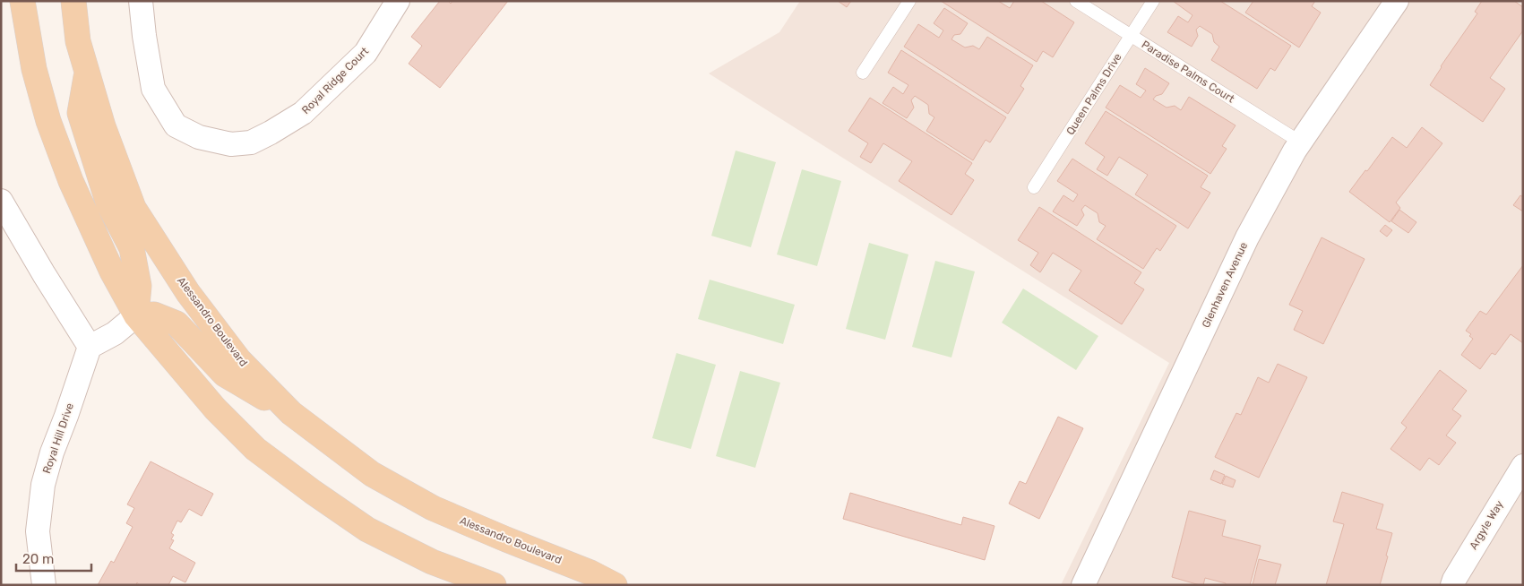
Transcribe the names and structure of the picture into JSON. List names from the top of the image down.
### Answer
{
  "streets": {
    "main road": ["Alessandro Boulevard"],
    "street": [
      "Royal Ridge Court",
      "Glenhaven Avenue",
      "Royal Hill Drive",
      "Argyle Way"
    ],
    "lane": ["Paradise Palms Court", "Queen Palms Drive"]
  },
  "crossings": [
    ["Paradise Palms Court", "Queen Palms Drive"],
    ["Paradise Palms Court", "Glenhaven Avenue"]
  ],
  "scale_bar": "20 m"
}
